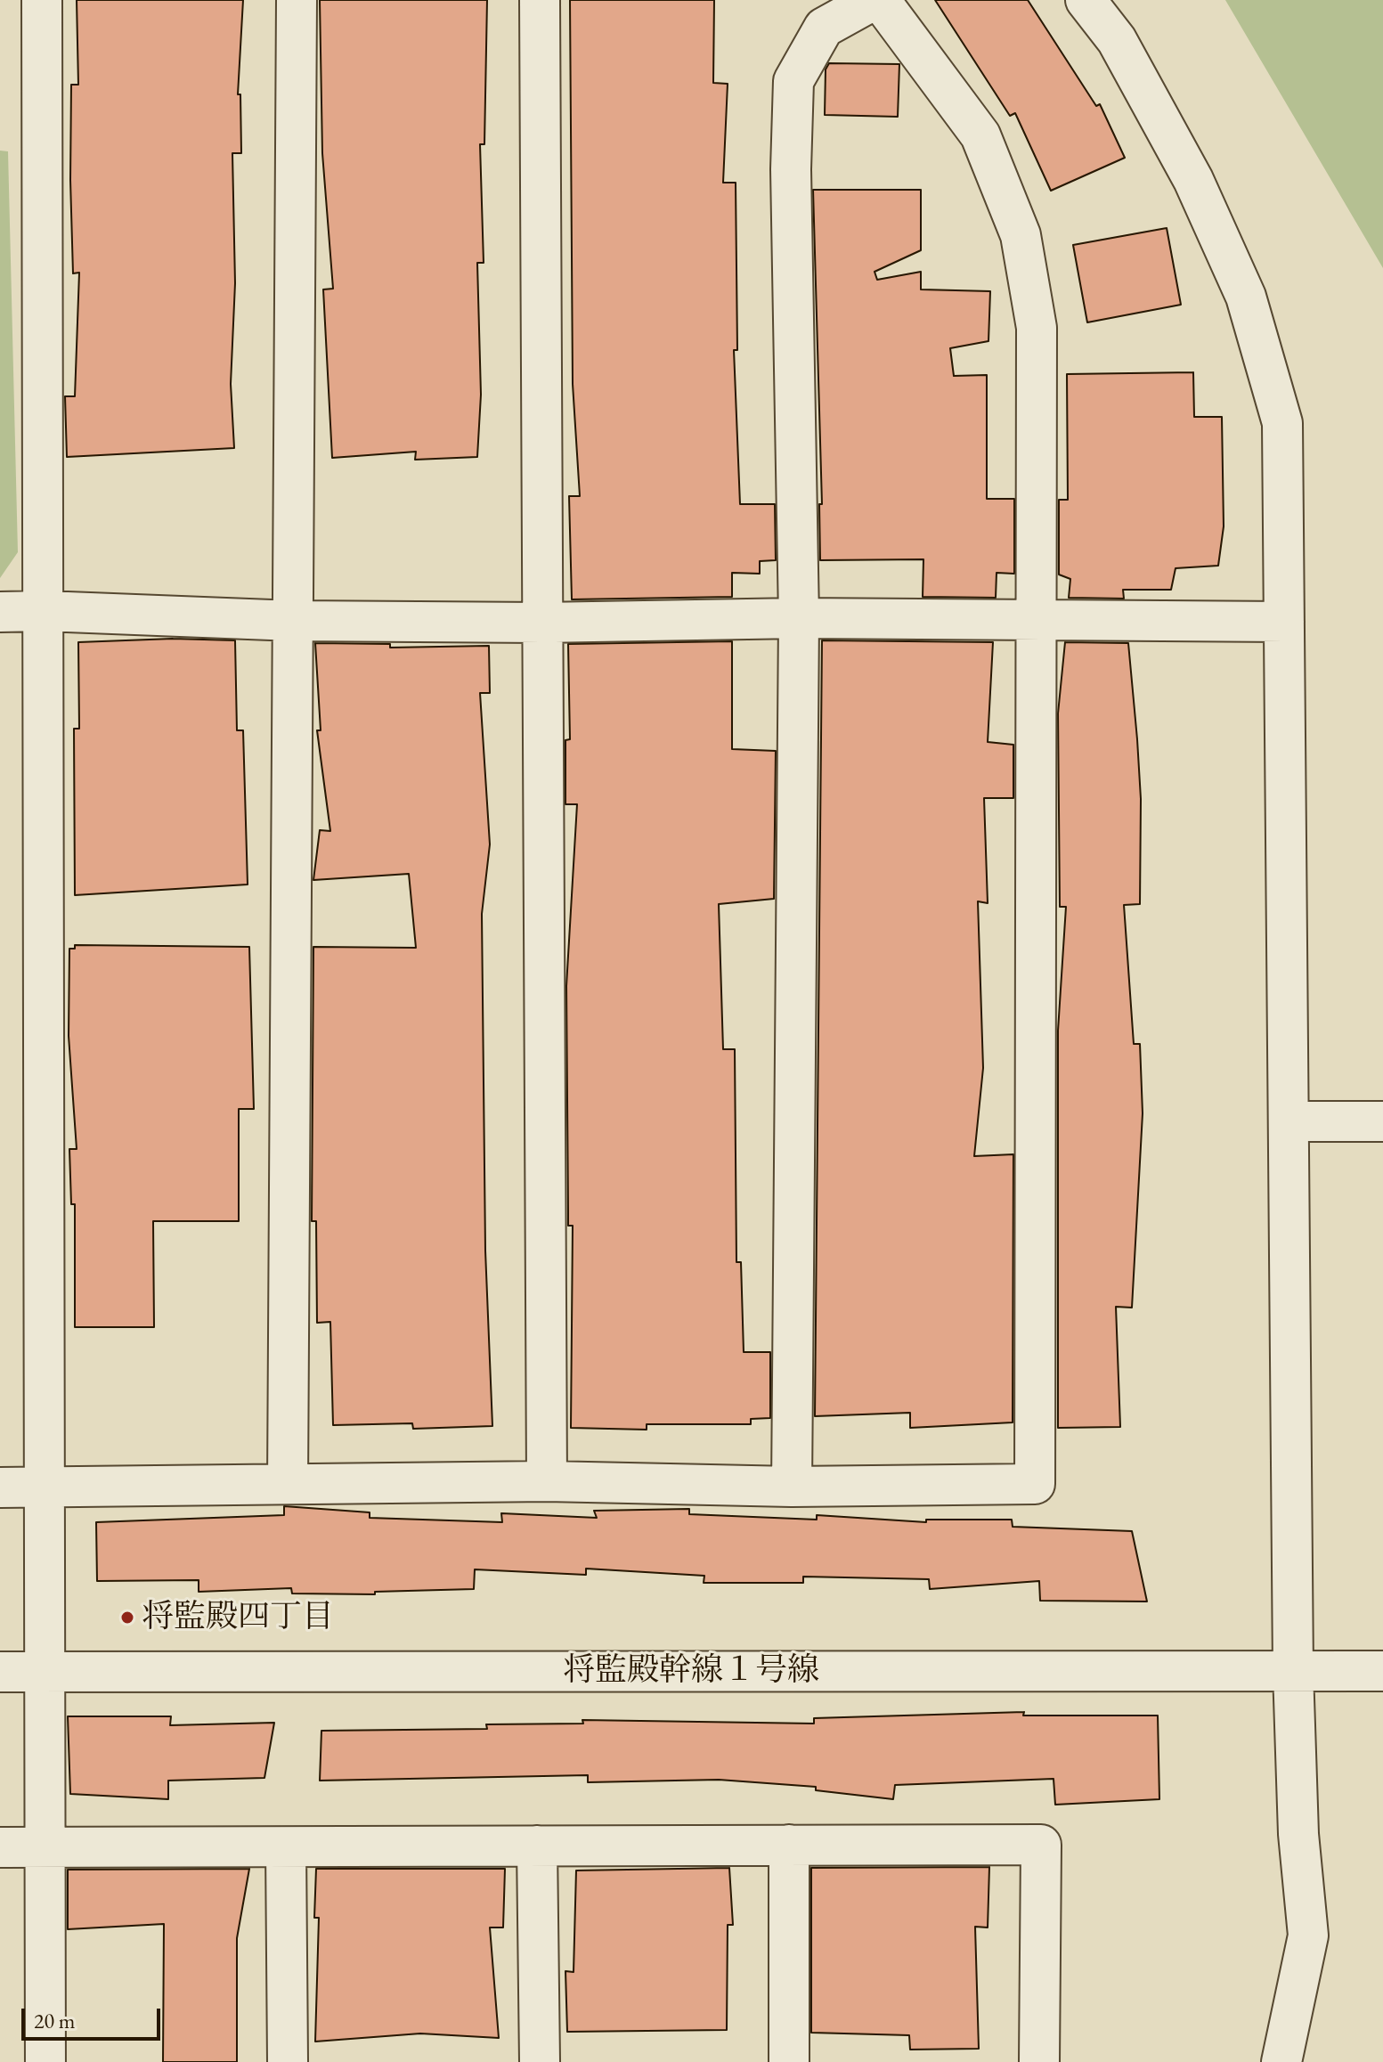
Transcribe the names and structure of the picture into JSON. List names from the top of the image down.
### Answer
{
  "streets": {
    "street": ["将監殿幹線１号線"]
  },
  "places": ["将監殿四丁目"],
  "scale_bar": "20 m"
}
